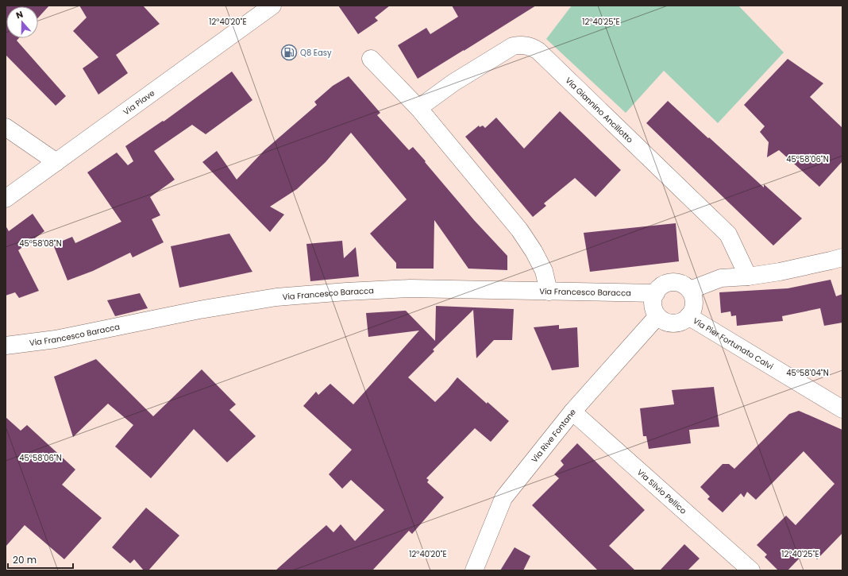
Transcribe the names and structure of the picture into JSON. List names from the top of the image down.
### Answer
{
  "streets": {
    "street": [
      "Via Piave",
      "Via Giannino Ancillotto",
      "Via Francesco Baracca",
      "Via Pier Fortunato Calvi",
      "Via Rive Fontane",
      "Via Silvio Pellico"
    ]
  },
  "crossings": [
    ["Via Francesco Baracca", "Via Pier Fortunato Calvi"],
    ["Via Francesco Baracca", "Via Rive Fontane"],
    ["Via Pier Fortunato Calvi", "Via Rive Fontane"],
    ["Via Rive Fontane", "Via Silvio Pellico"]
  ],
  "places": {
    "fuel station": ["Q8 Easy"]
  },
  "scale_bar": "20 m",
  "north": "top",
  "coordinates": [
    "12°40'20\"E",
    "12°40'25\"E",
    "45°58'06\"N",
    "45°58'08\"N",
    "45°58'04\"N"
  ]
}
